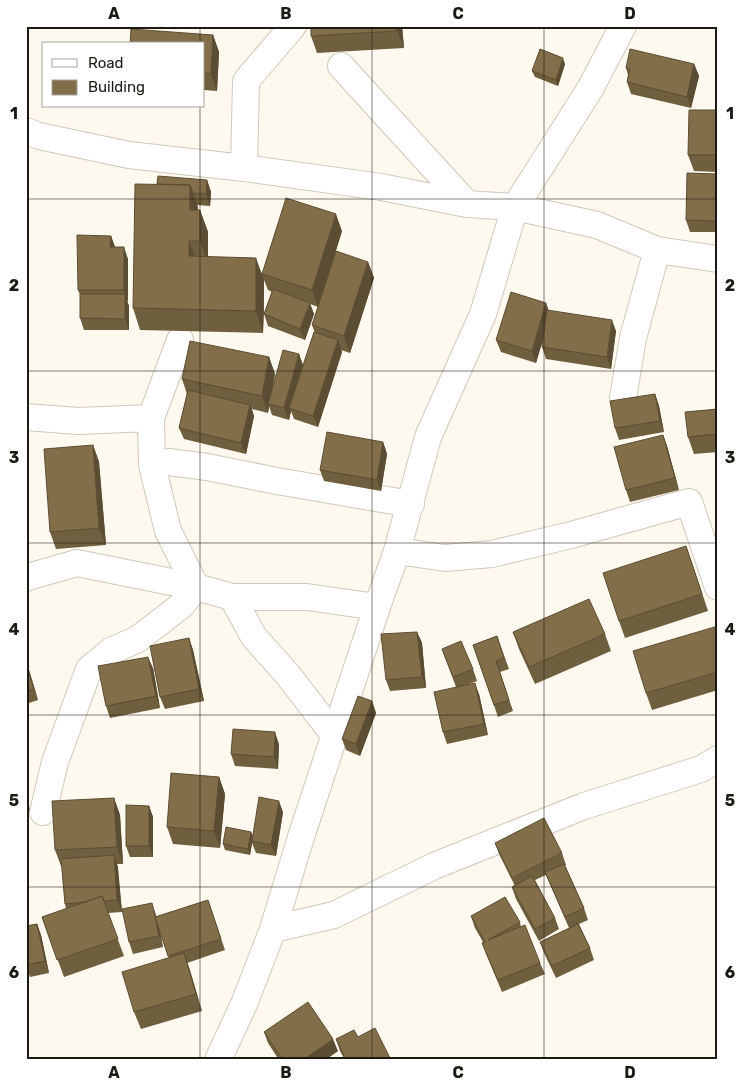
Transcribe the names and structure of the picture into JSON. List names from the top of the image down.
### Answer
{
  "legend": ["Road", "Building"],
  "grid": {
    "columns": [
      "A",
      "B",
      "C",
      "D"
    ],
    "rows": [
      "1",
      "2",
      "3",
      "4",
      "5",
      "6"
    ]
  }
}
